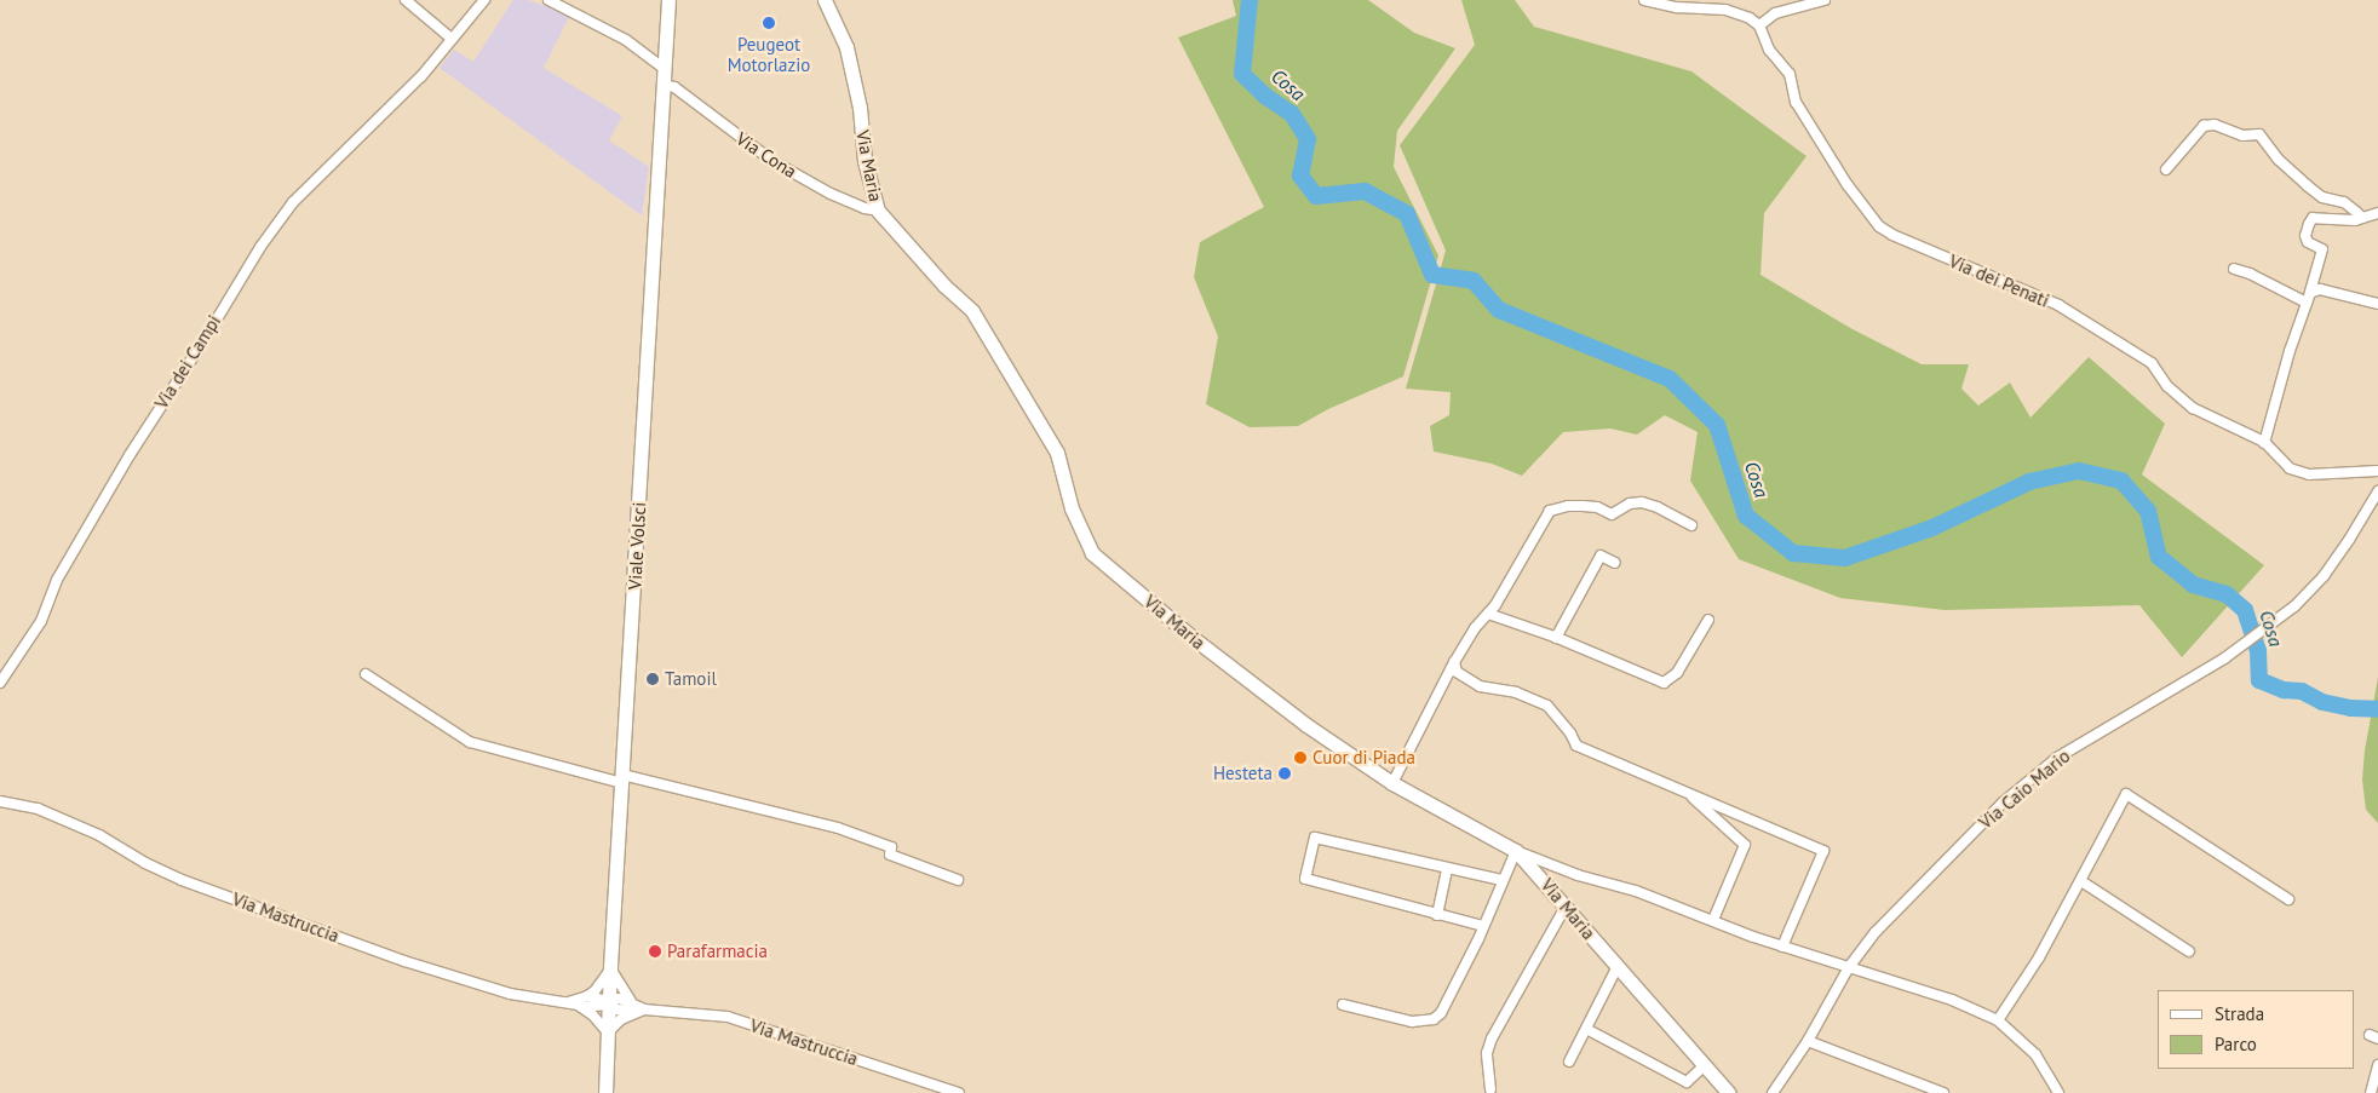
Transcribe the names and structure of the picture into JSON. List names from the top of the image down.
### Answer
{
  "streets": {
    "street": [
      "Via Cona",
      "Via Maria",
      "Via dei Penati",
      "Via dei Campi",
      "Viale Volsci",
      "Via Caio Mario",
      "Via Mastruccia"
    ]
  },
  "crossings": [
    ["Via Cona", "Via Maria"],
    ["Via Cona", "Viale Volsci"],
    ["Viale Volsci", "Via Mastruccia"]
  ],
  "water": ["Cosa"],
  "places": [
    "Peugeot Motorlazio",
    "Tamoil",
    "Cuor di Piada",
    "Hesteta",
    "Parafarmacia"
  ],
  "legend": ["Strada", "Parco"]
}
